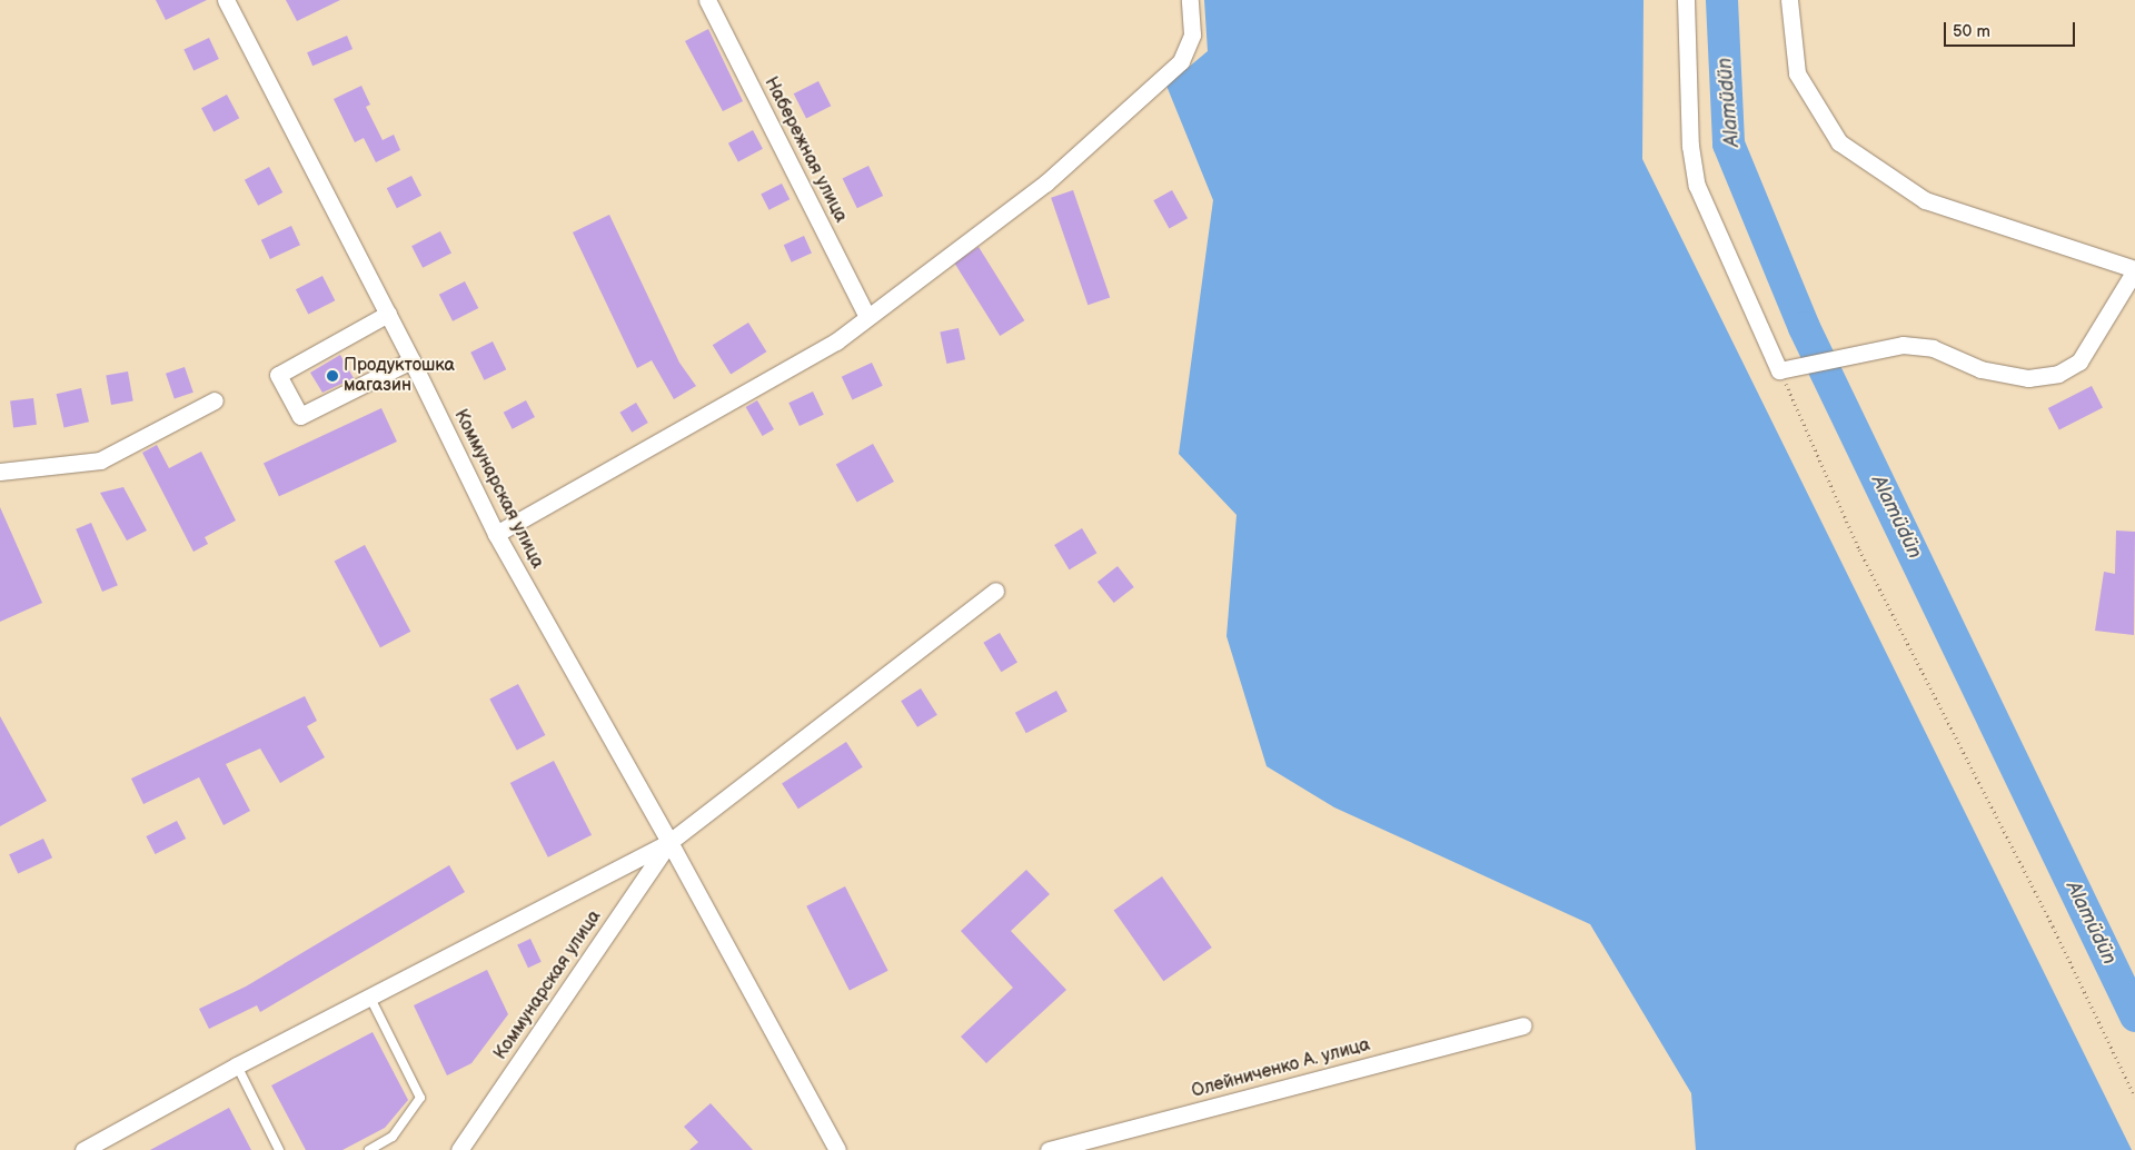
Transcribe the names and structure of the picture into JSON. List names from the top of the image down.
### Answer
{
  "streets": {
    "street": ["Набережная улица", "Коммунарская улица", "Олейниченко А. улица"]
  },
  "water": ["Alamüdün"],
  "places": ["Продуктошка магазин"],
  "scale_bar": "50 m"
}
